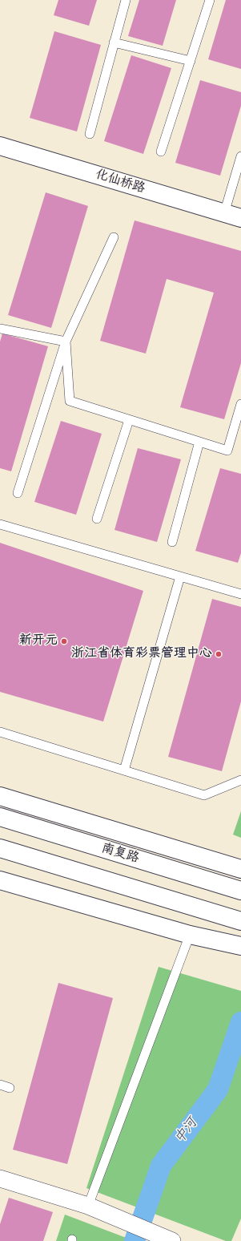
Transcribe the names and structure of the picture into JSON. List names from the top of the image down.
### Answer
{
  "streets": {
    "main road": ["化仙桥路", "南复路"]
  },
  "water": ["中河"],
  "places": ["新开元", "浙江省体育彩票管理中心"]
}
